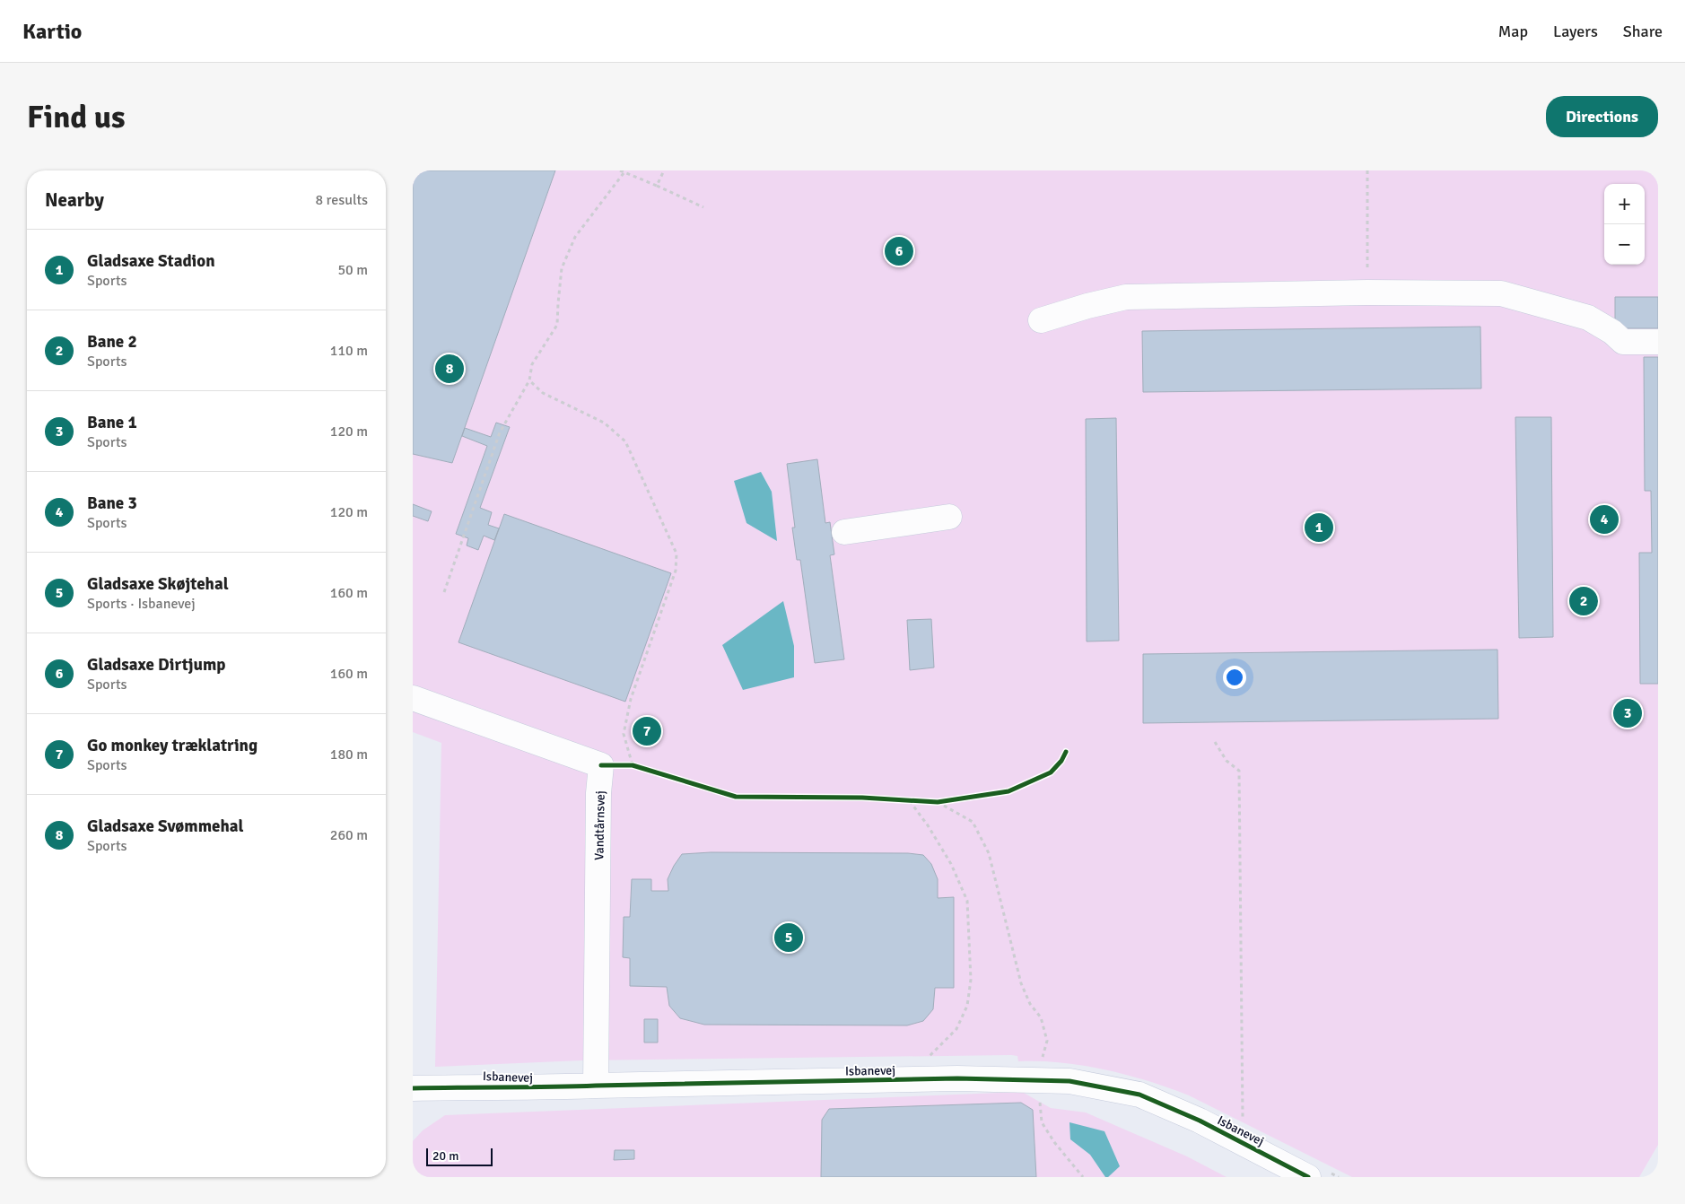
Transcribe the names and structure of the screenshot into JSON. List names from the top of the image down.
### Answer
{
  "streets": {
    "street": ["Vandtårnsvej", "Isbanevej"]
  },
  "crossings": [
    ["Vandtårnsvej", "Isbanevej"]
  ],
  "scale_bar": "20 m",
  "page": {
    "header": "Kartio",
    "nav": ["Map", "Layers", "Share"],
    "buttons": "Directions",
    "title": "Find us",
    "heading": ["Nearby", "8 results"],
    "map_buttons": ["+", "−"],
    "list": [
      {
        "mark": "1",
        "name": "Gladsaxe Stadion",
        "note": "Sports",
        "value": "50 m"
      },
      {
        "mark": "2",
        "name": "Bane 2",
        "note": "Sports",
        "value": "110 m"
      },
      {
        "mark": "3",
        "name": "Bane 1",
        "note": "Sports",
        "value": "120 m"
      },
      {
        "mark": "4",
        "name": "Bane 3",
        "note": "Sports",
        "value": "120 m"
      },
      {
        "mark": "5",
        "name": "Gladsaxe Skøjtehal",
        "note": "Sports · Isbanevej",
        "value": "160 m"
      },
      {
        "mark": "6",
        "name": "Gladsaxe Dirtjump",
        "note": "Sports",
        "value": "160 m"
      },
      {
        "mark": "7",
        "name": "Go monkey træklatring",
        "note": "Sports",
        "value": "180 m"
      },
      {
        "mark": "8",
        "name": "Gladsaxe Svømmehal",
        "note": "Sports",
        "value": "260 m"
      }
    ],
    "pins": [
      "6",
      "8",
      "4",
      "1",
      "2",
      "3",
      "7",
      "5"
    ],
    "scale": "20 m"
  }
}
